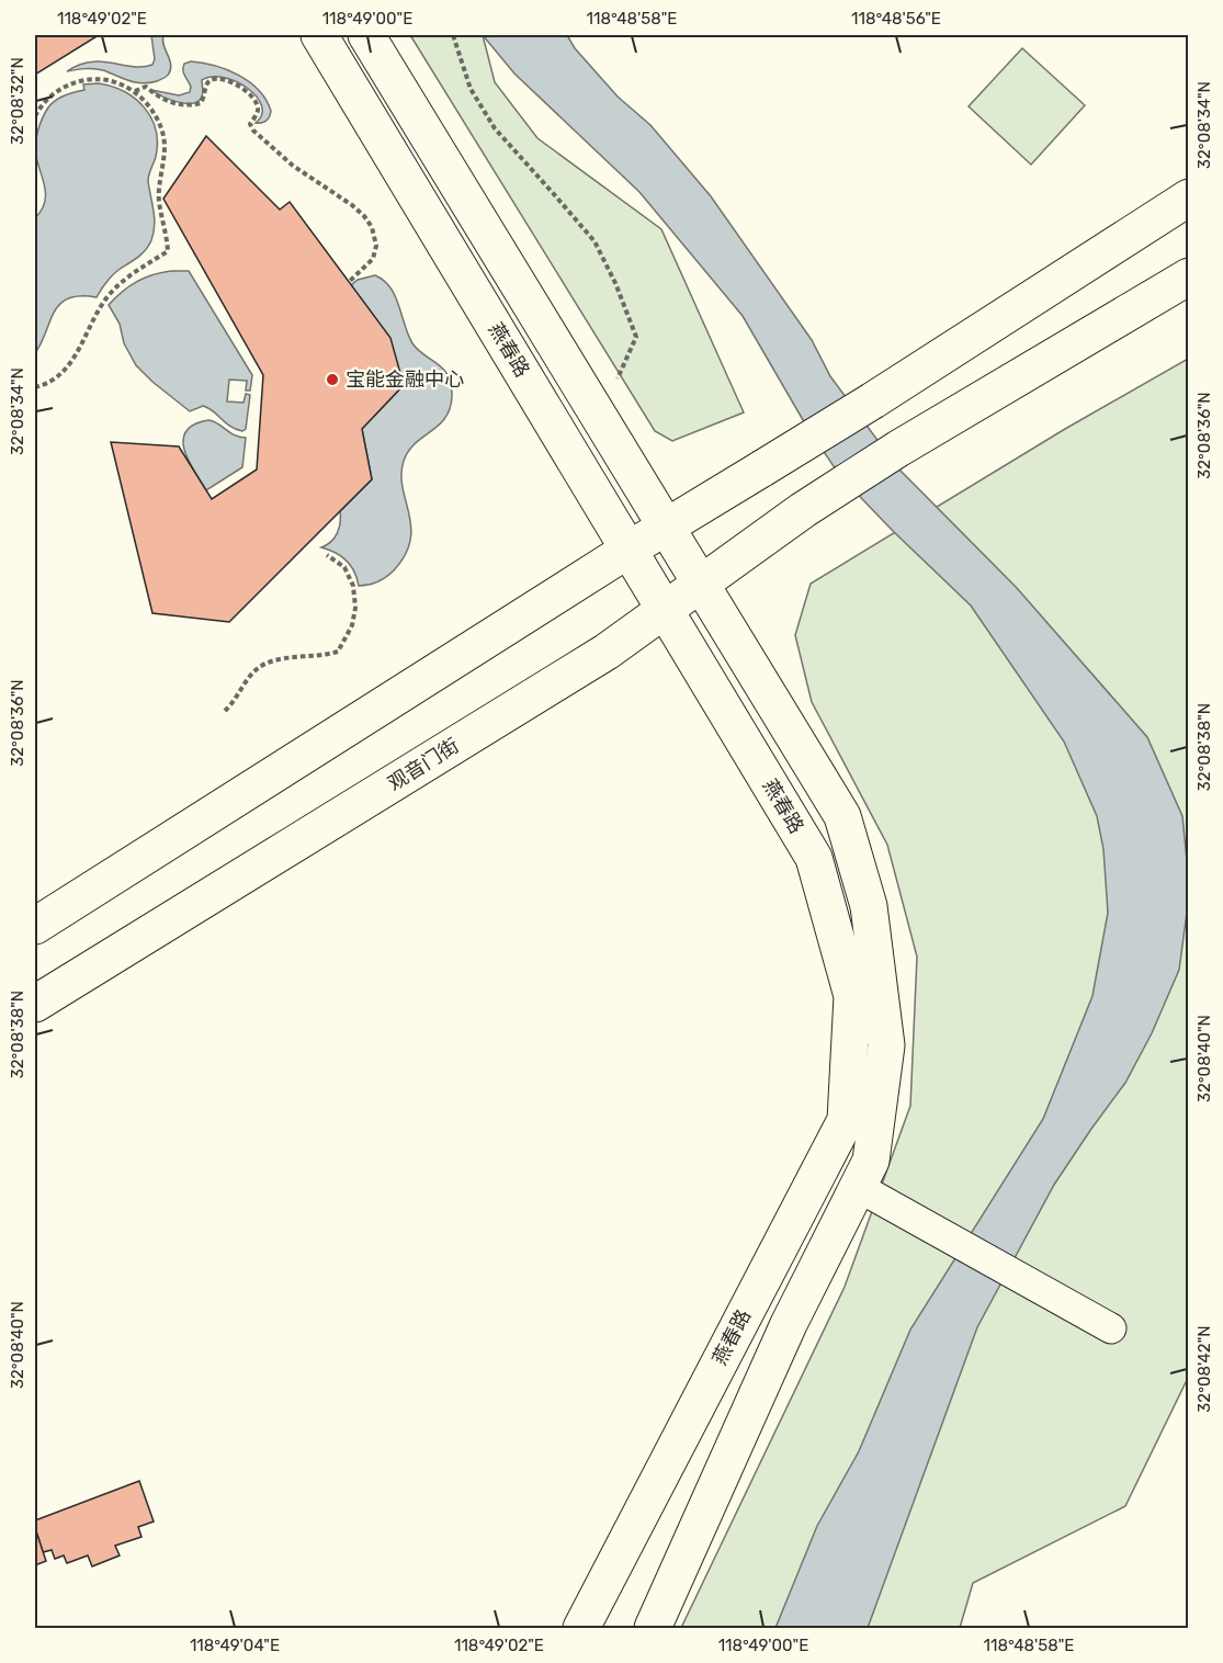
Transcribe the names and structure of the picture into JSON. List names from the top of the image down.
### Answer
{
  "streets": {
    "street": ["燕春路", "观音门街"]
  },
  "crossings": [
    ["燕春路", "观音门街"]
  ],
  "places": ["宝能金融中心"],
  "coordinates": [
    "118°49'02\"E",
    "118°49'00\"E",
    "118°48'58\"E",
    "118°48'56\"E",
    "32°08'32\"N",
    "32°08'34\"N",
    "32°08'36\"N",
    "32°08'38\"N",
    "32°08'40\"N",
    "32°08'42\"N",
    "118°49'04\"E"
  ]
}
